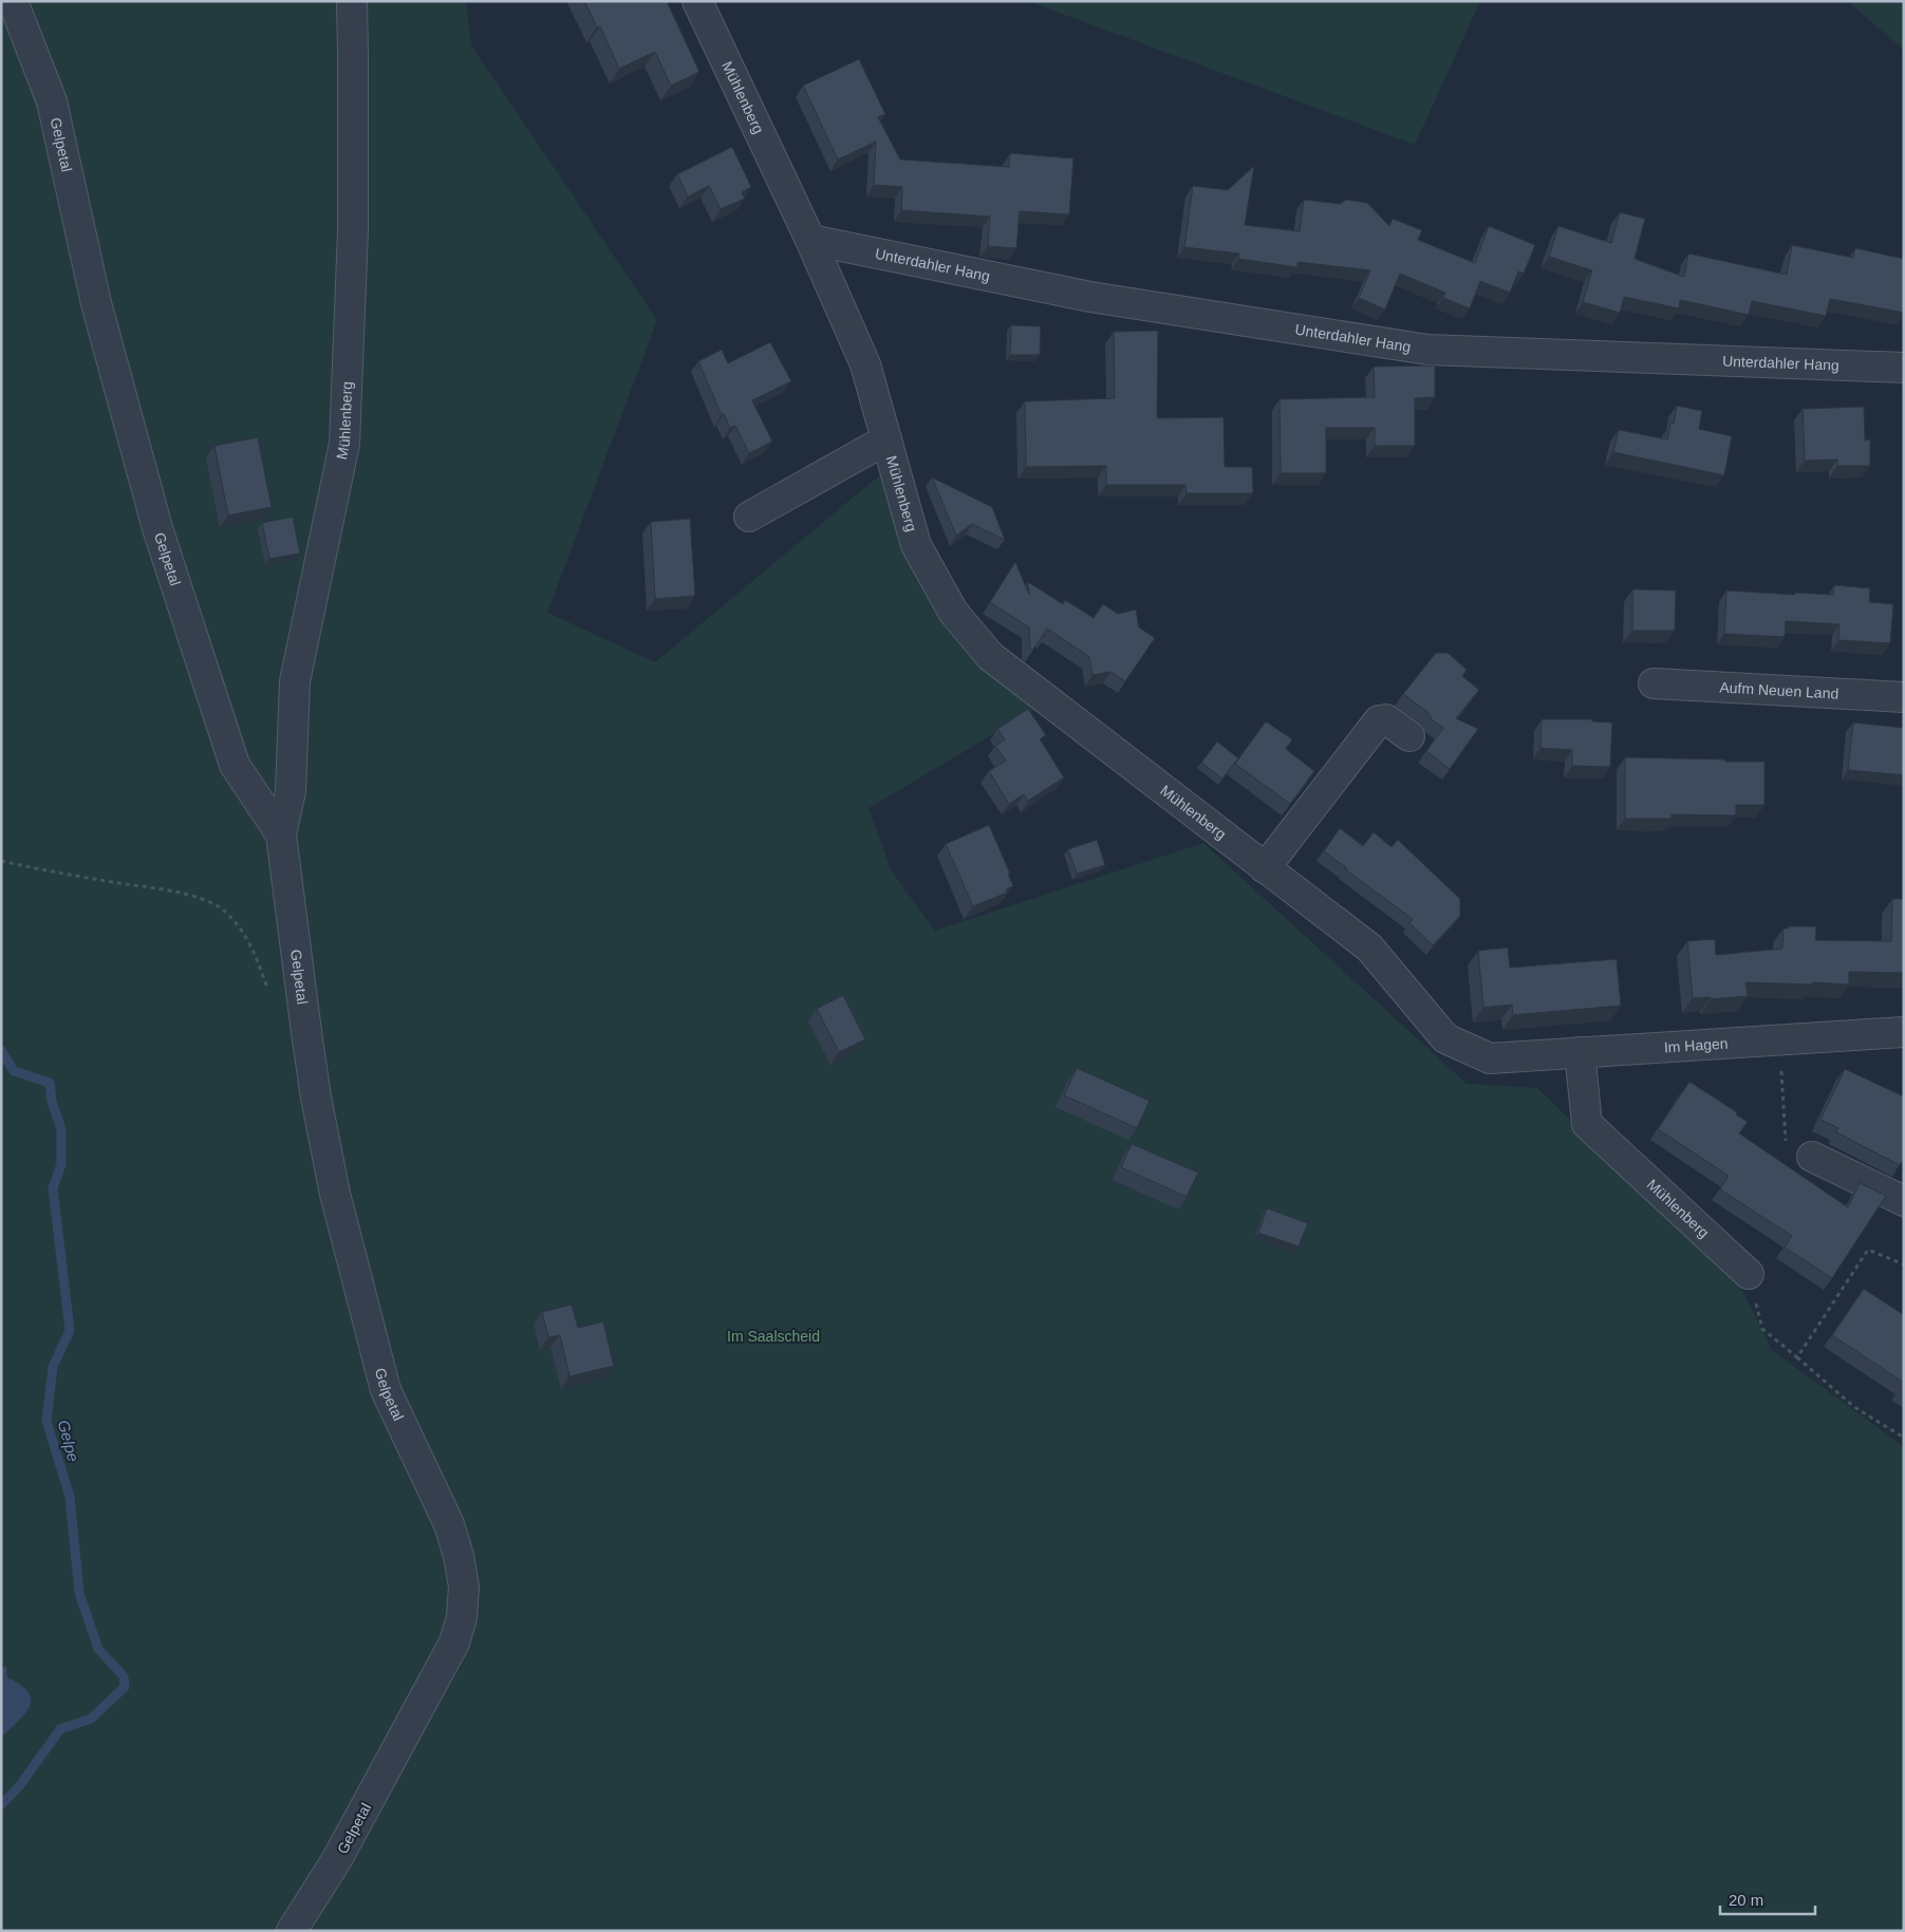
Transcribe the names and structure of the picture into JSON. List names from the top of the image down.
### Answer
{
  "streets": {
    "street": [
      "Mühlenberg",
      "Gelpetal",
      "Unterdahler Hang",
      "Aufm Neuen Land",
      "Im Hagen"
    ]
  },
  "crossings": [
    ["Mühlenberg", "Gelpetal"],
    ["Mühlenberg", "Unterdahler Hang"],
    ["Mühlenberg", "Im Hagen"]
  ],
  "water": ["Gelpe"],
  "parks": ["Im Saalscheid"],
  "scale_bar": "20 m"
}
